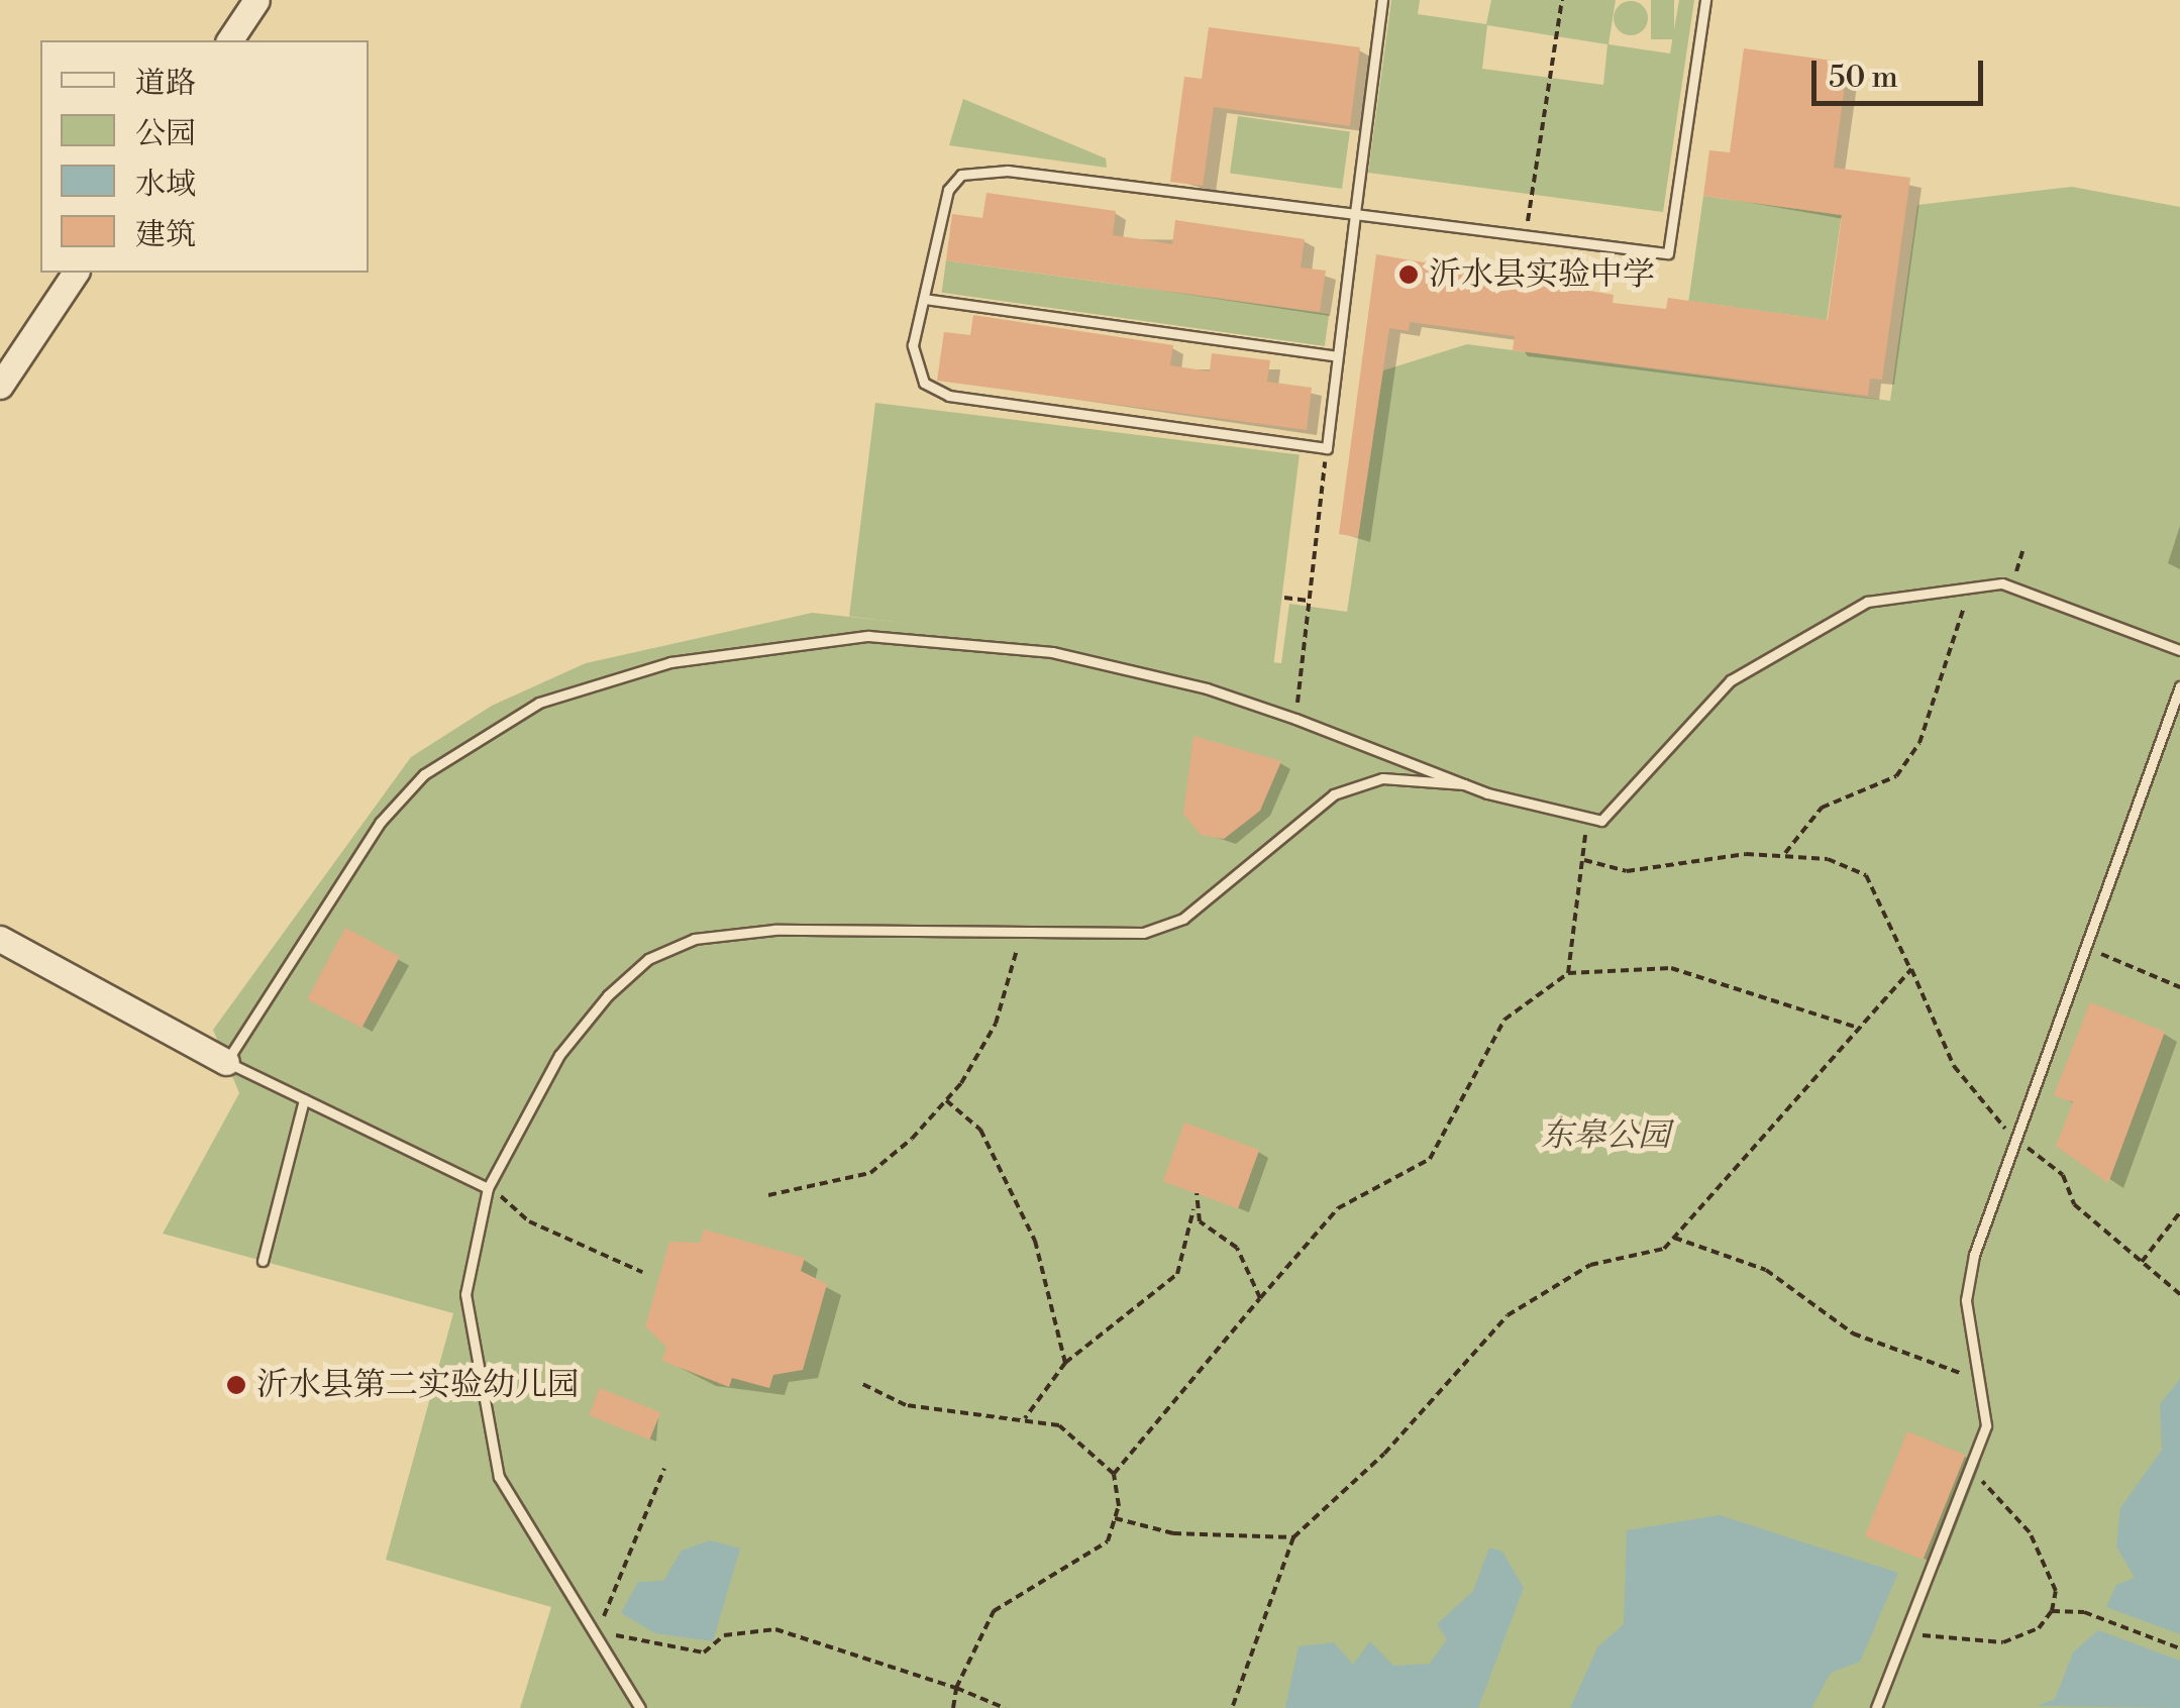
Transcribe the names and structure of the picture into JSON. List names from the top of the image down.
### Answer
{
  "parks": ["东皋公园"],
  "places": ["沂水县实验中学", "沂水县第二实验幼儿园"],
  "legend": [
    "道路",
    "公园",
    "水域",
    "建筑"
  ],
  "scale_bar": "50 m"
}
